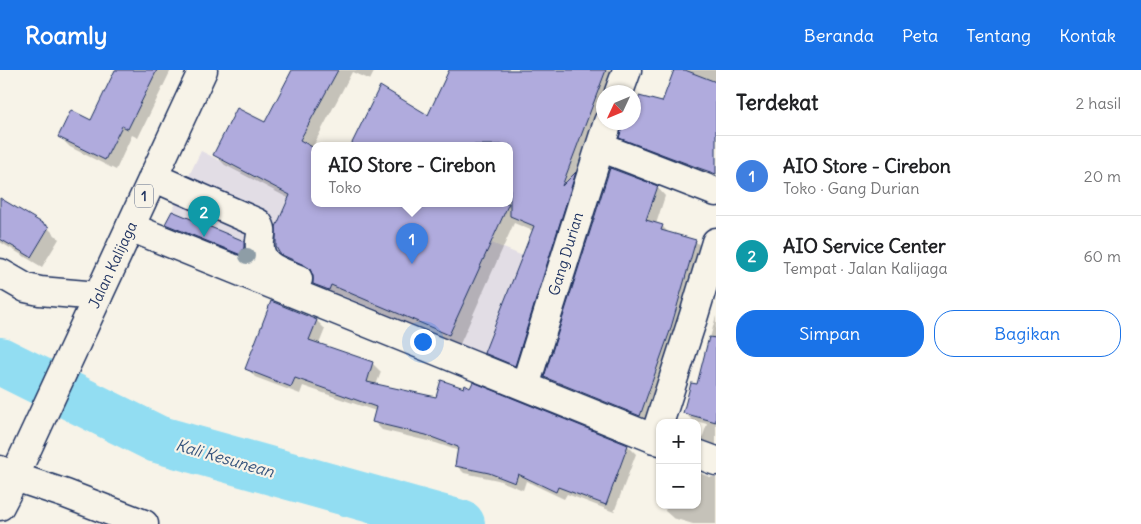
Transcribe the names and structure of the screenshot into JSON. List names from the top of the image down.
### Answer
{
  "streets": {
    "main road": ["1", "Gang Durian", "Jalan Kalijaga"]
  },
  "crossings": [
    ["1", "Jalan Kalijaga"]
  ],
  "water": ["Kali Kesunean"],
  "north": "bottom left",
  "page": {
    "header": "Roamly",
    "nav": [
      "Beranda",
      "Peta",
      "Tentang",
      "Kontak"
    ],
    "heading": ["Terdekat", "2 hasil"],
    "list": [
      {
        "mark": "1",
        "name": "AIO Store - Cirebon",
        "note": "Toko · Gang Durian",
        "value": "20 m"
      },
      {
        "mark": "2",
        "name": "AIO Service Center",
        "note": "Tempat · Jalan Kalijaga",
        "value": "60 m"
      }
    ],
    "popup": ["AIO Store - Cirebon", "Toko"],
    "pins": ["2", "1"],
    "buttons": ["Simpan", "Bagikan"],
    "map_buttons": ["+", "−"]
  }
}
